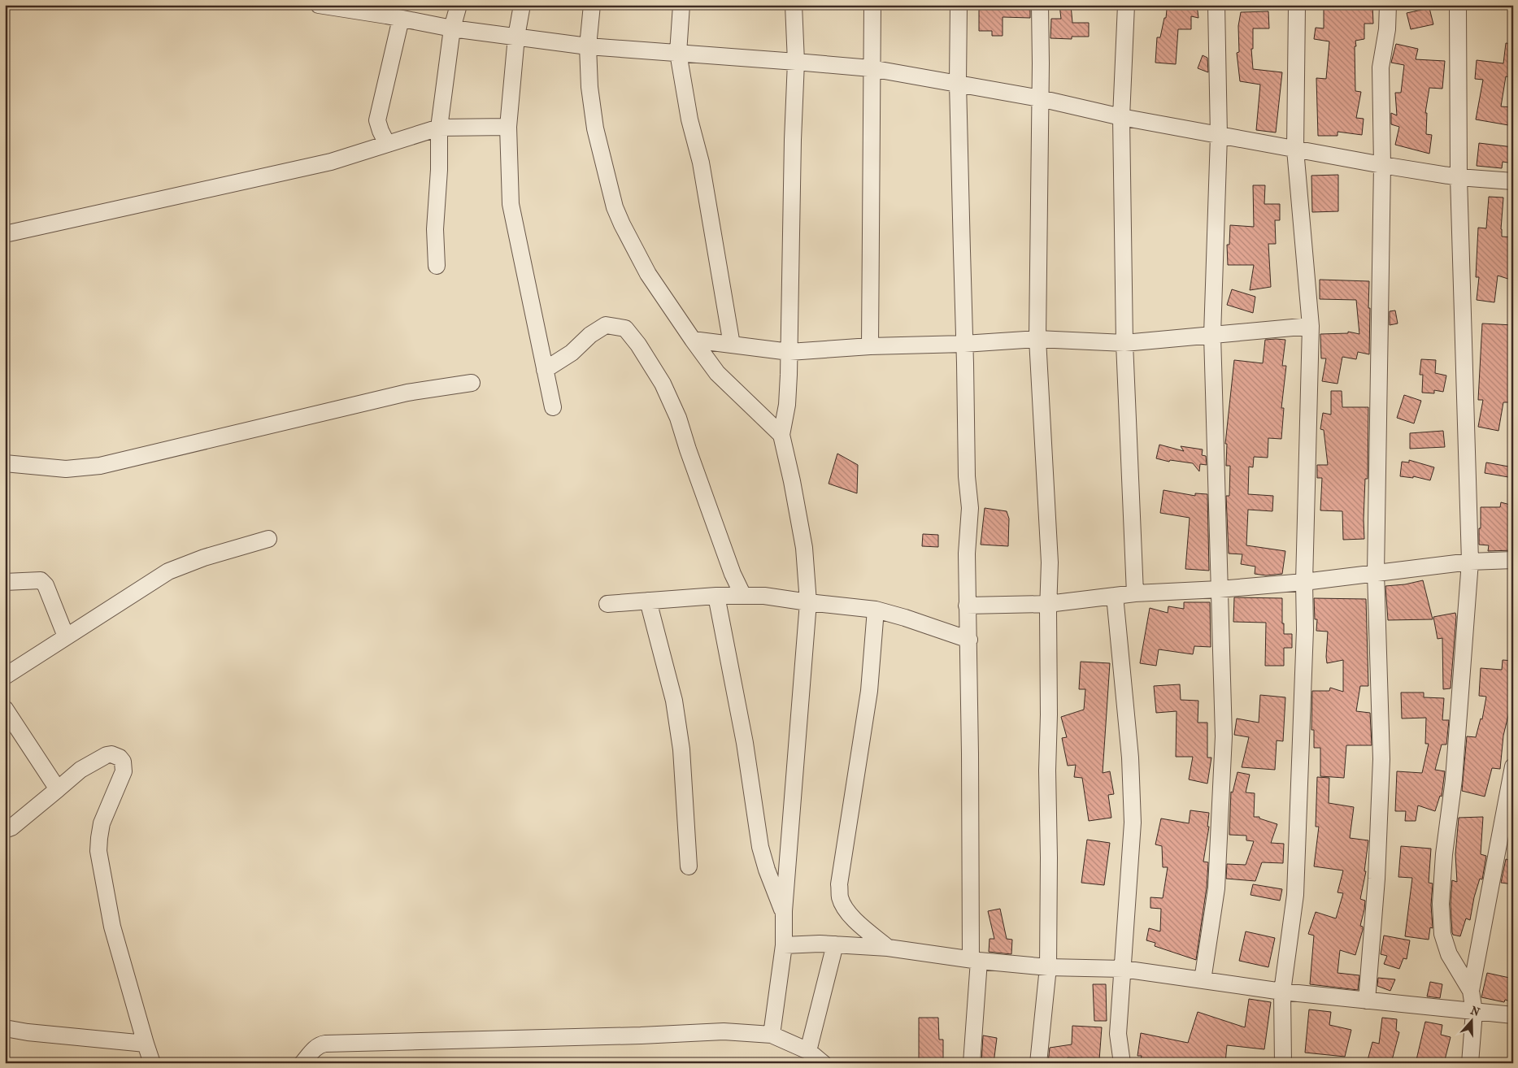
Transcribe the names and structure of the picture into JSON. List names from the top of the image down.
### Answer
{
  "north": "top"
}
